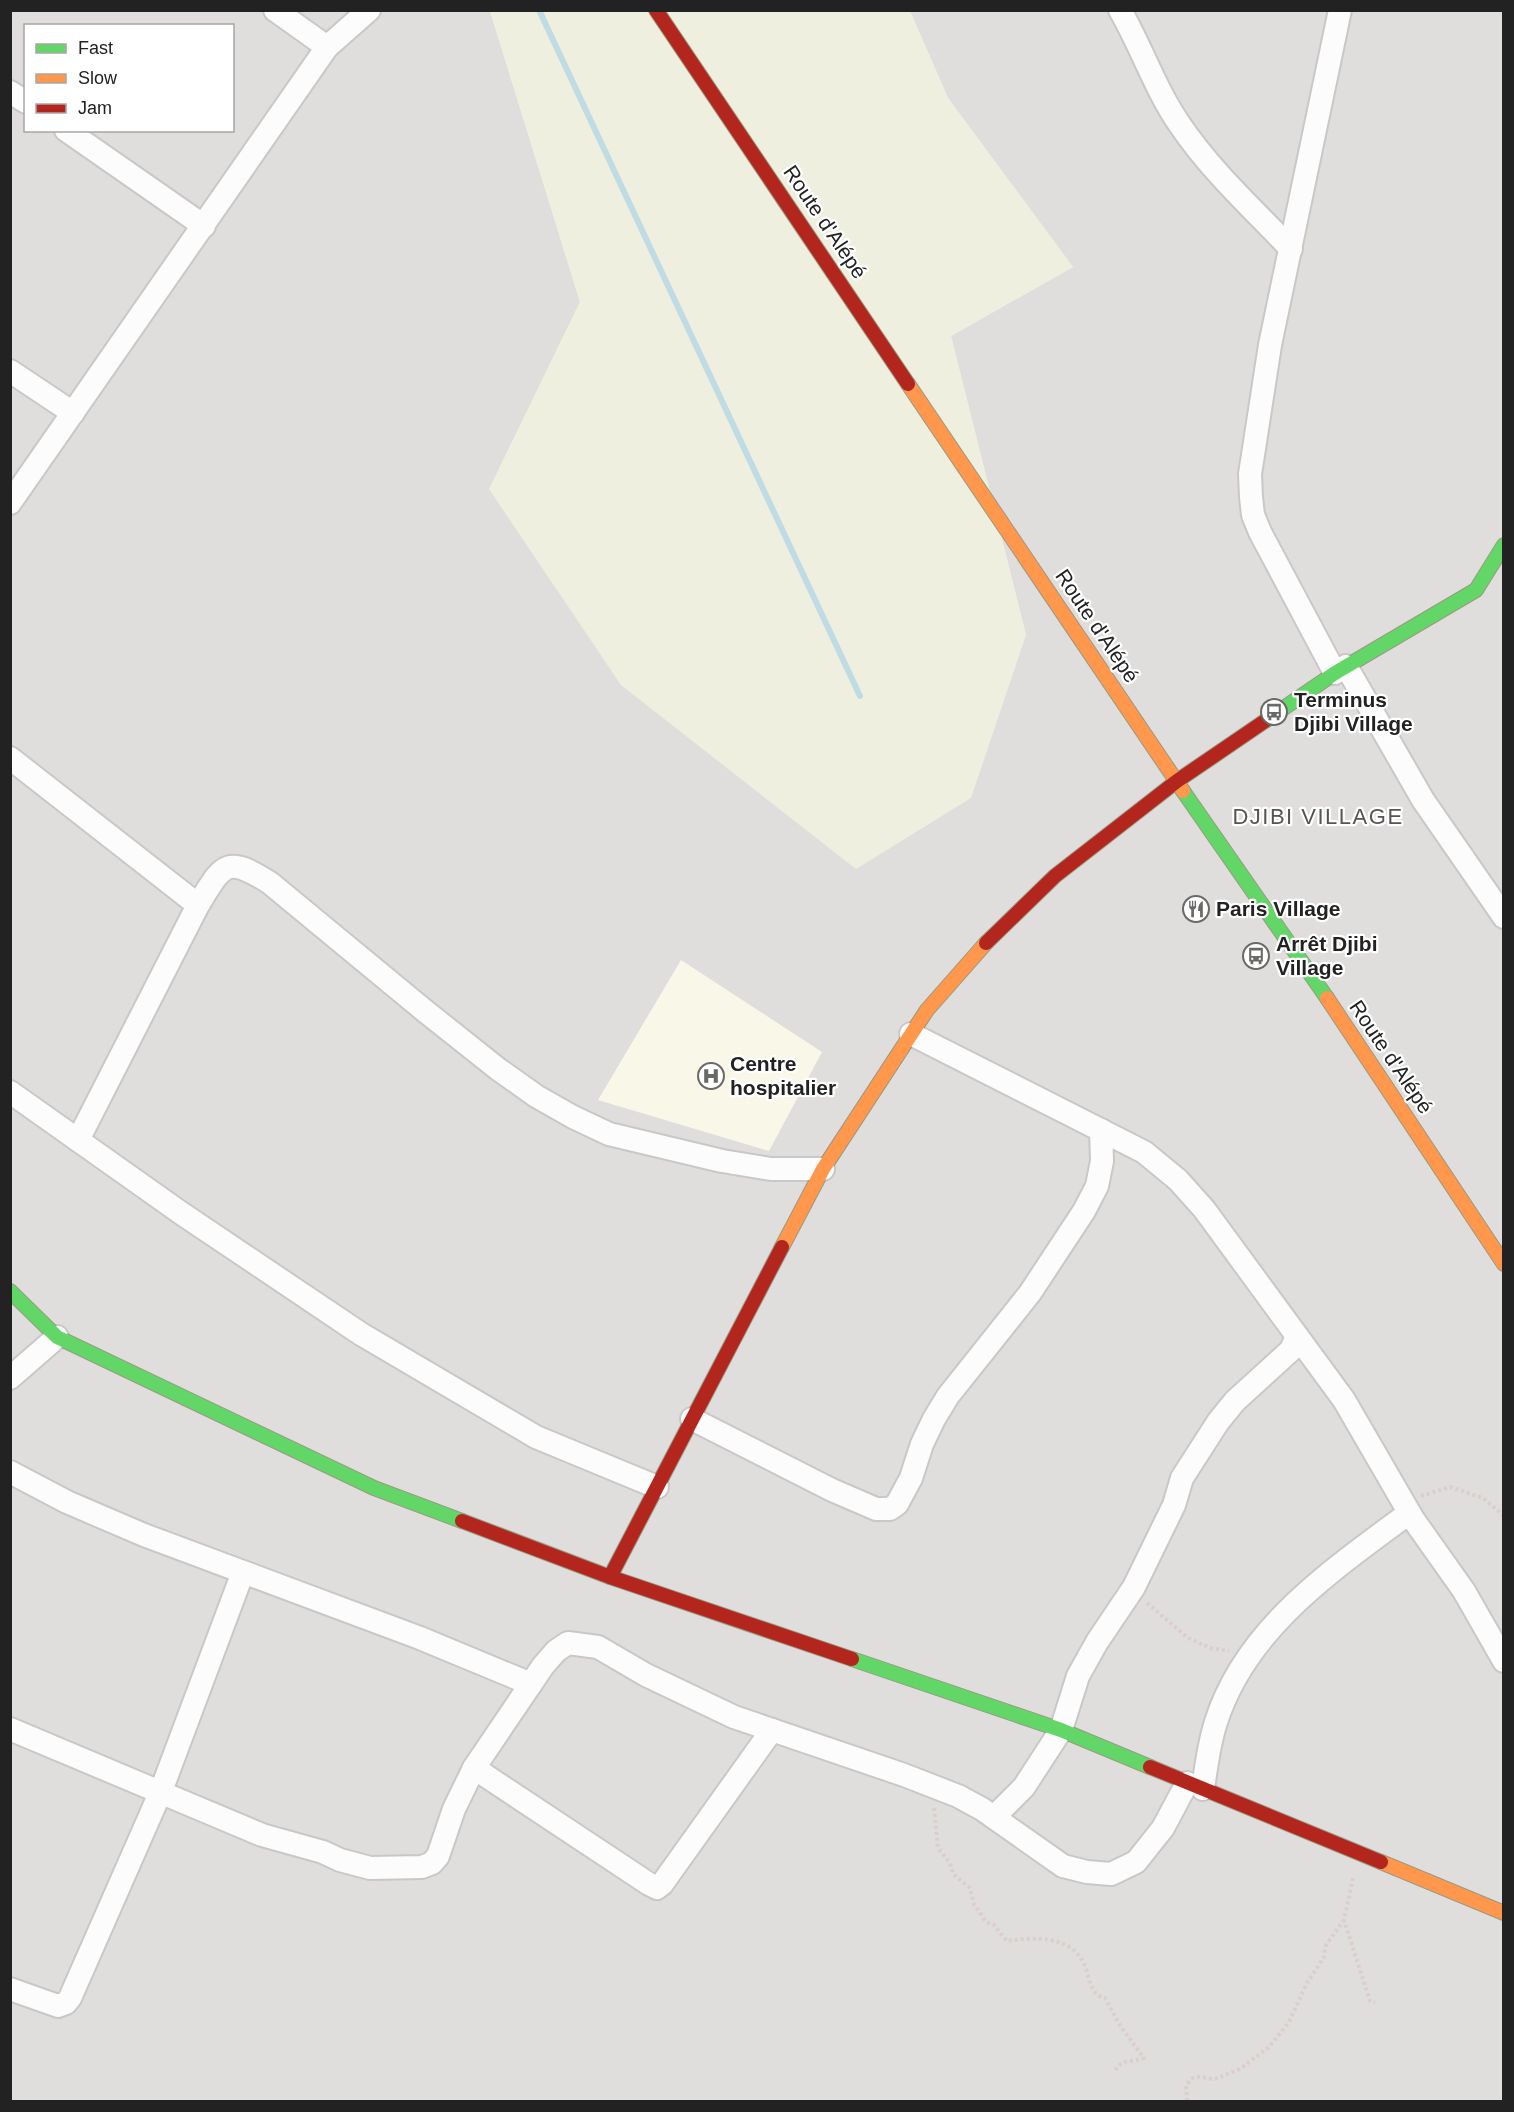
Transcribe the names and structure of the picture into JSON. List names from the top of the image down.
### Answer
{
  "streets": {
    "street": ["Route d'Alépé"]
  },
  "districts": ["DJIBI VILLAGE"],
  "places": {
    "bus stop": ["Terminus Djibi Village", "Arrêt Djibi Village"],
    "restaurant": ["Paris Village"],
    "hospital": ["Centre hospitalier"]
  },
  "legend": ["Fast", "Slow", "Jam"]
}
